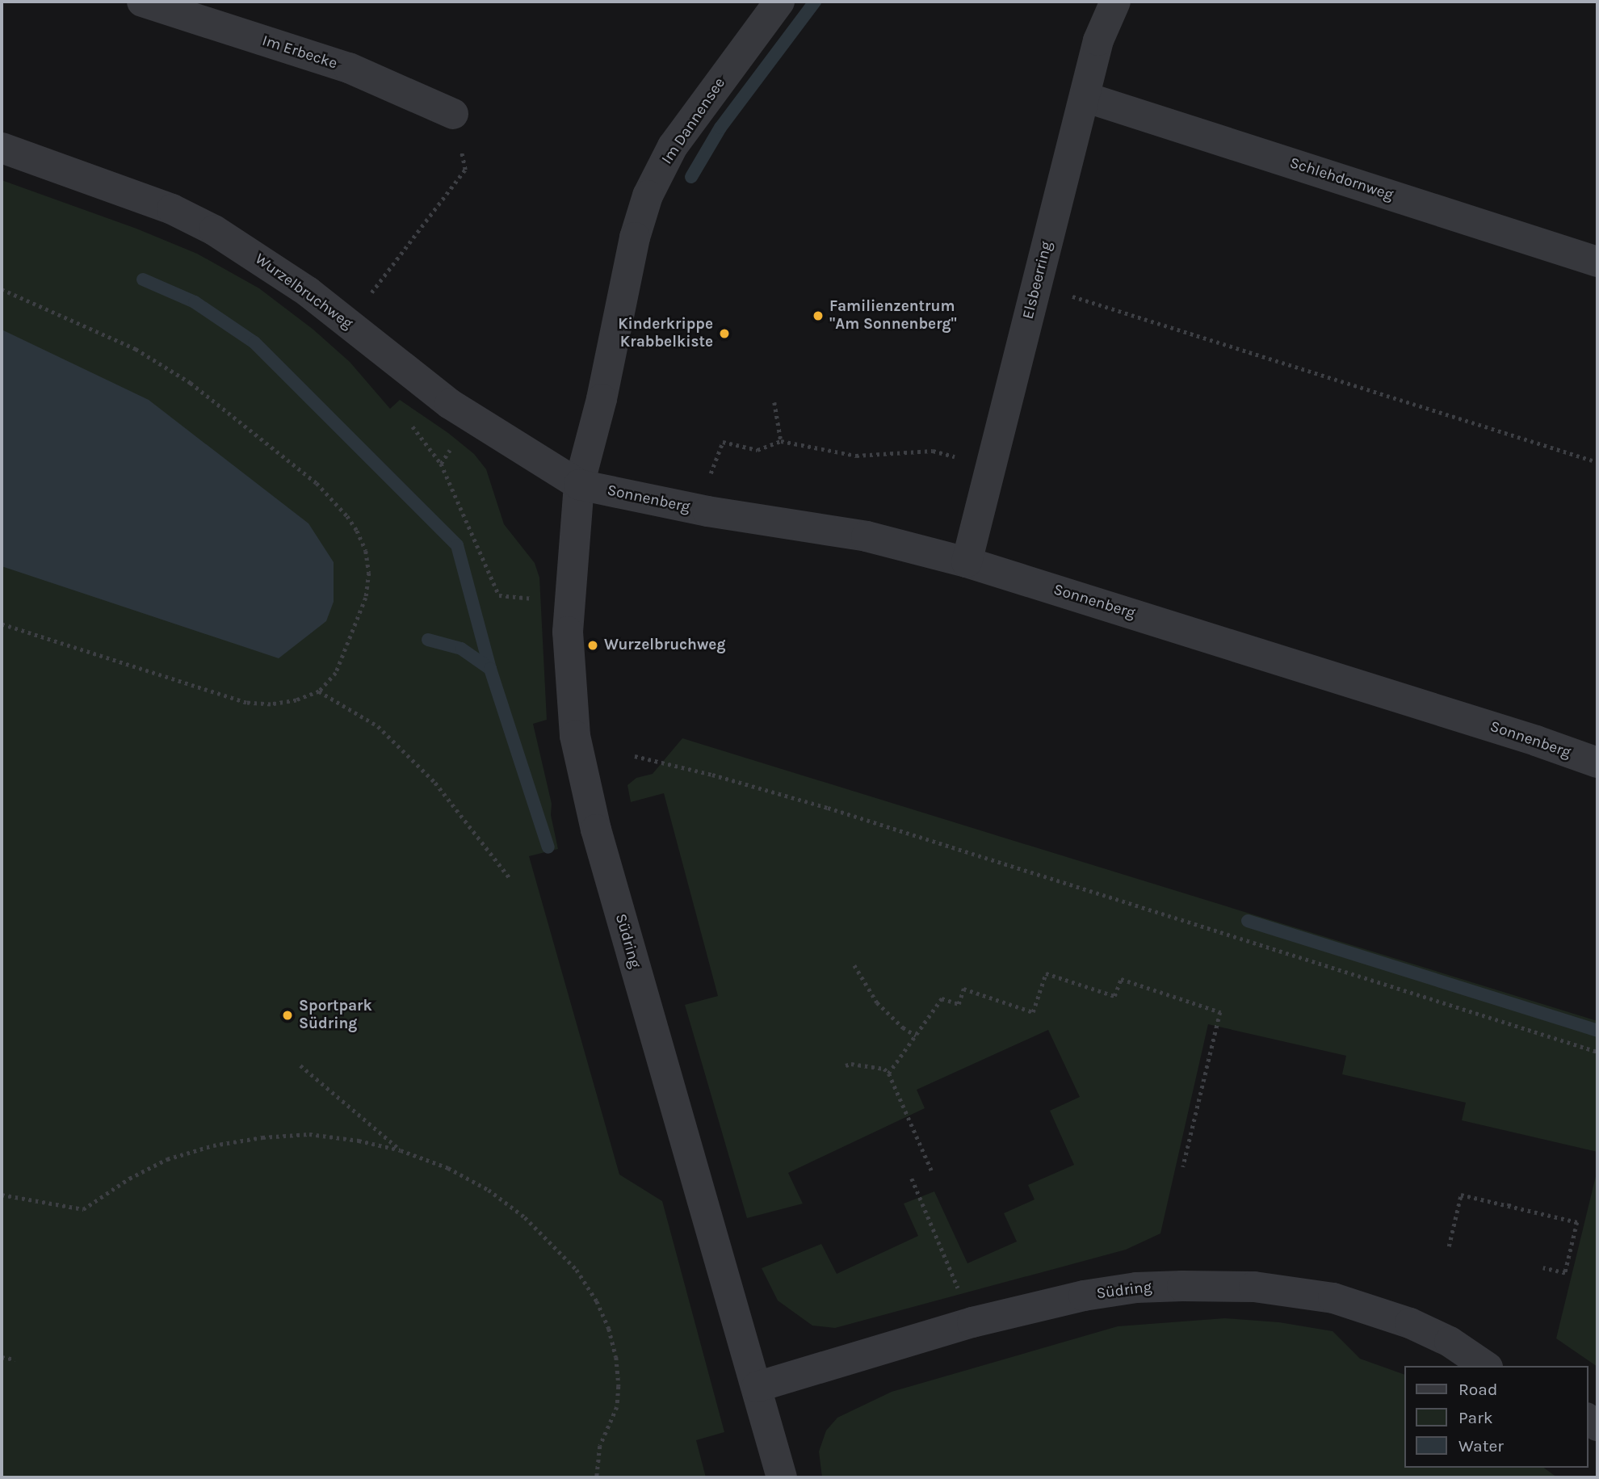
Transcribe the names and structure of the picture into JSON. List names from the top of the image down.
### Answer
{
  "streets": {
    "street": [
      "Im Erbecke",
      "Im Dannensee",
      "Schlehdornweg",
      "Elsbeerring",
      "Wurzelbruchweg",
      "Sonnenberg",
      "Südring"
    ]
  },
  "crossings": [
    ["Im Dannensee", "Wurzelbruchweg"],
    ["Im Dannensee", "Sonnenberg"],
    ["Im Dannensee", "Südring"],
    ["Schlehdornweg", "Elsbeerring"],
    ["Elsbeerring", "Sonnenberg"],
    ["Wurzelbruchweg", "Sonnenberg"],
    ["Wurzelbruchweg", "Südring"],
    ["Sonnenberg", "Südring"]
  ],
  "places": [
    "Familienzentrum \"Am Sonnenberg\"",
    "Kinderkrippe Krabbelkiste",
    "Wurzelbruchweg",
    "Sportpark Südring"
  ],
  "legend": ["Road", "Park", "Water"]
}
